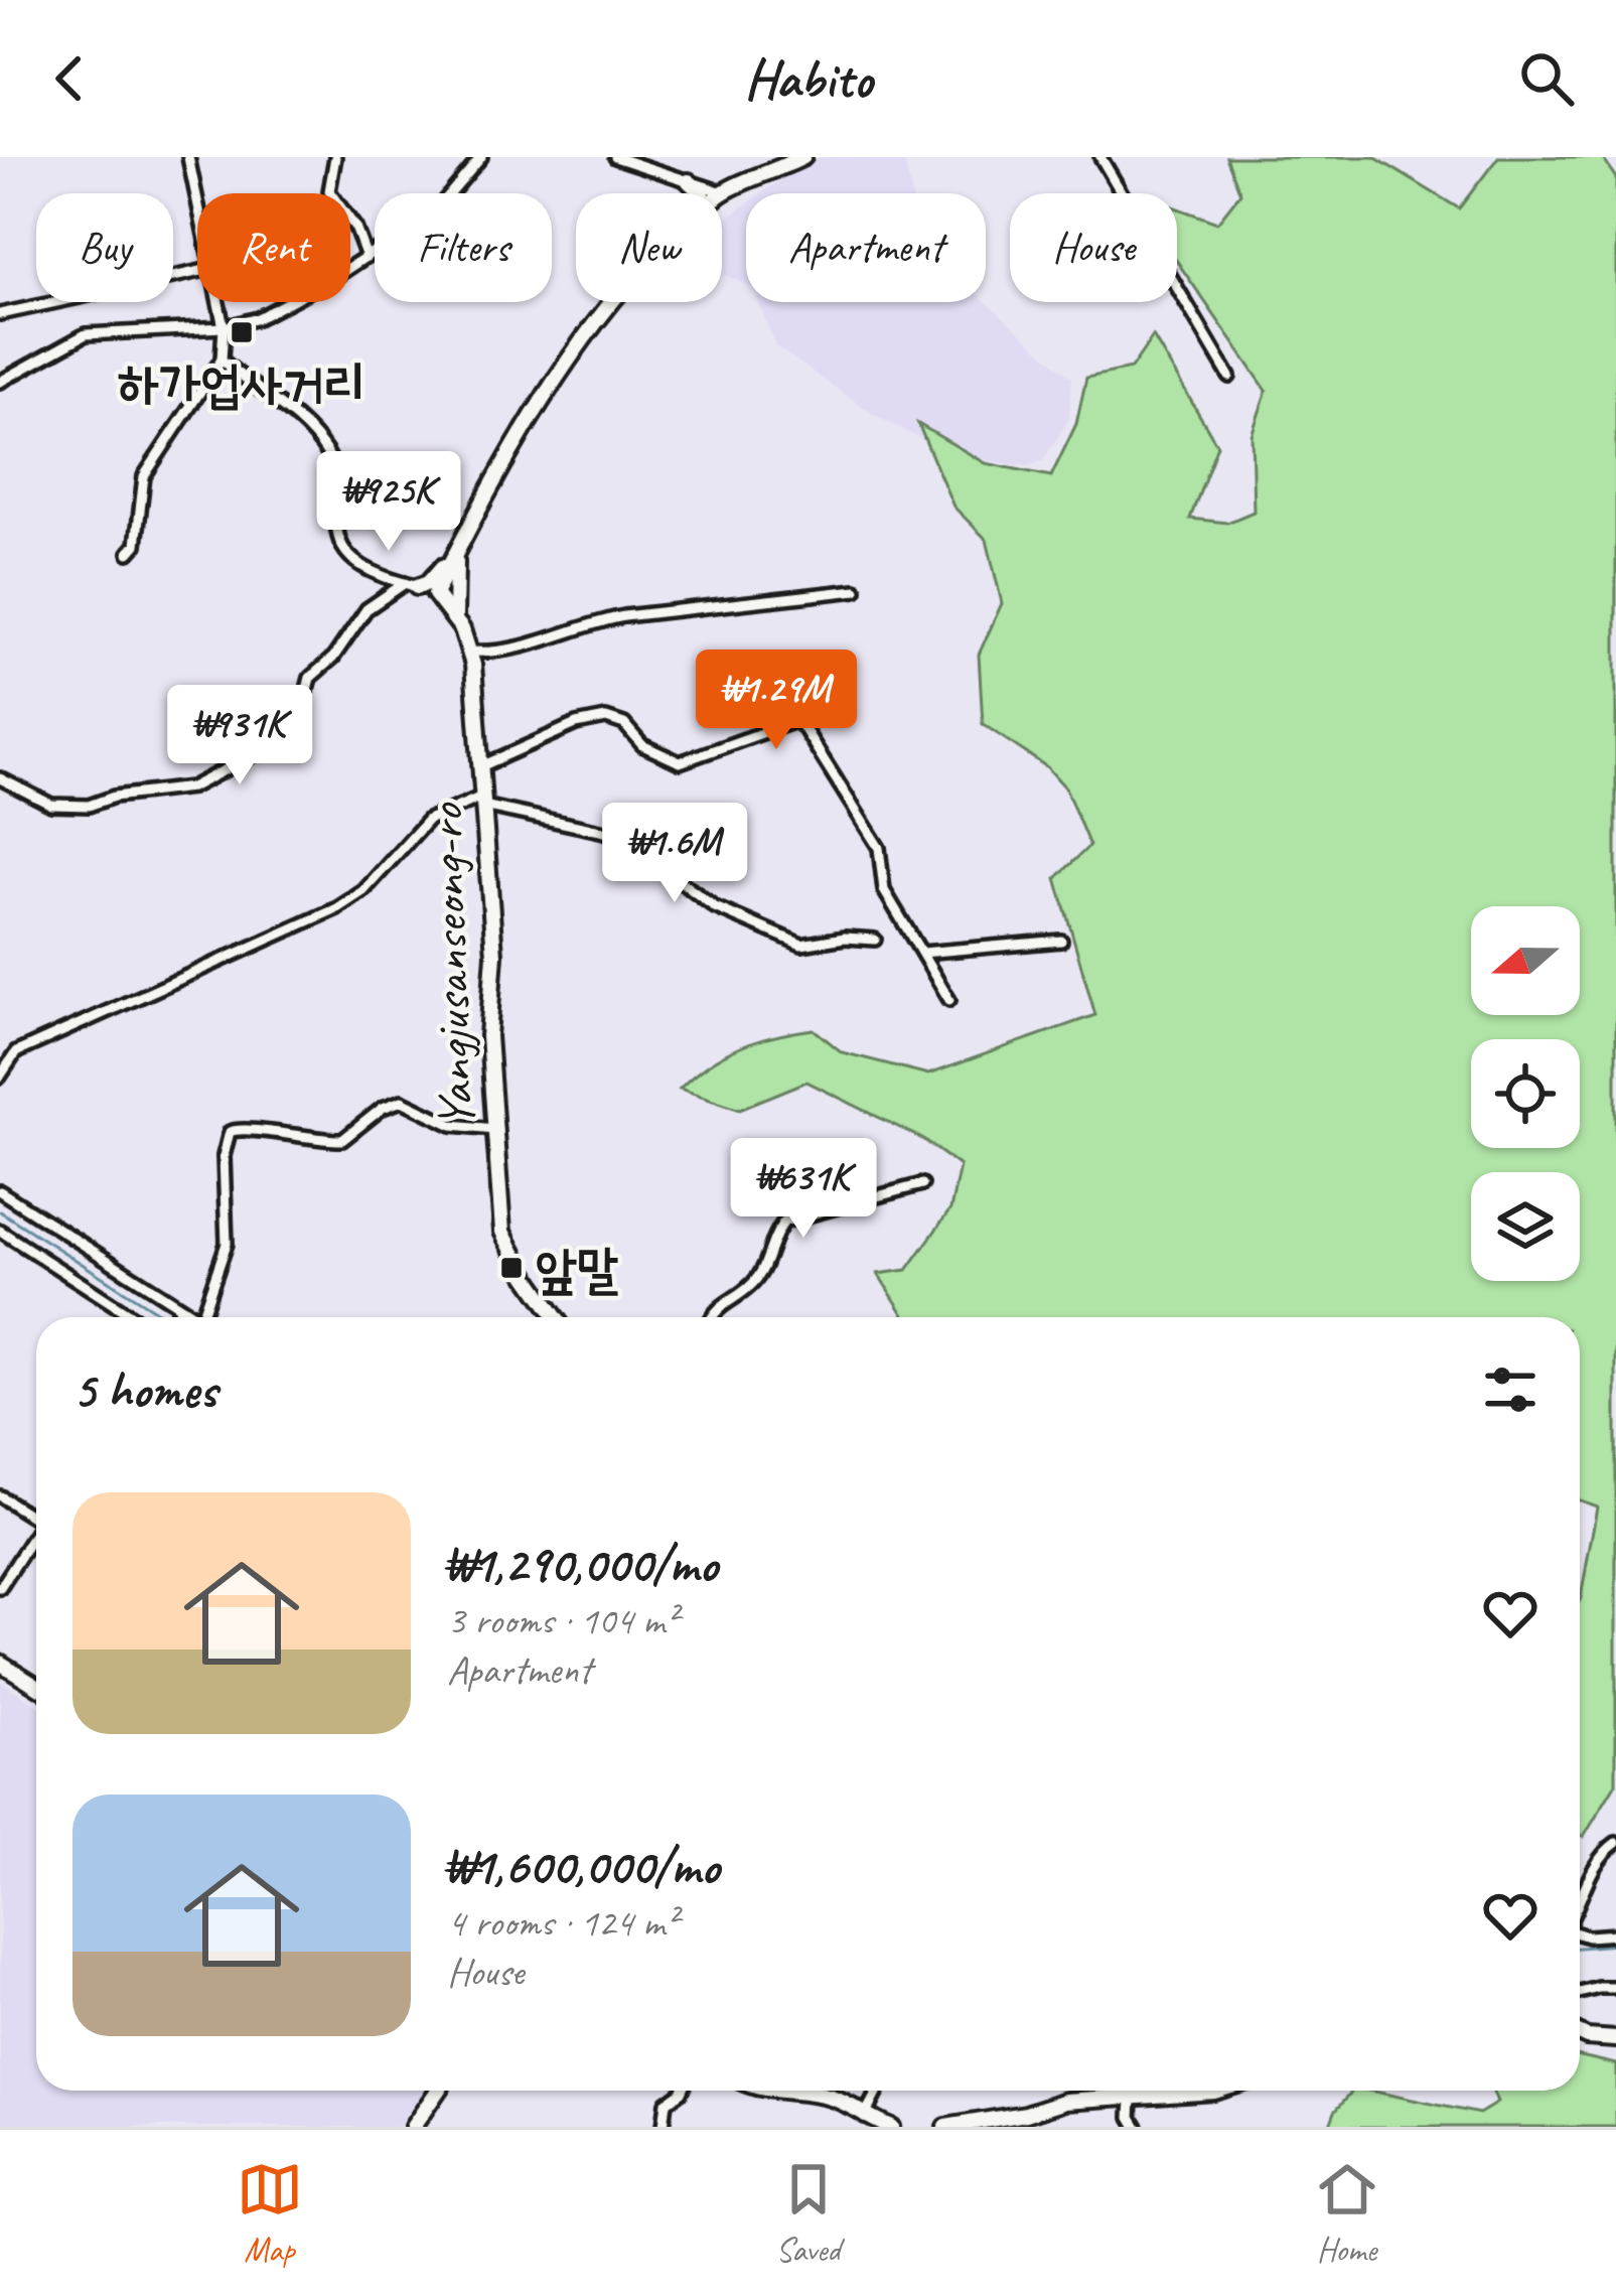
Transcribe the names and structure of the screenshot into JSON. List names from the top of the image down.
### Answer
{
  "streets": {
    "street": ["Yangjusanseong-ro"]
  },
  "places": {
    "transit": ["하가업사거리", "앞말"]
  },
  "north": "left",
  "page": {
    "header": "Habito",
    "chip": [
      "Buy",
      "Rent",
      "Filters",
      "New",
      "Apartment",
      "House"
    ],
    "price": [
      "₩925K",
      "₩1.29M",
      "₩931K",
      "₩1.6M",
      "₩631K"
    ],
    "heading": "5 homes",
    "list": [
      {
        "name": "₩1,290,000/mo",
        "note": "3 rooms · 104 m² · Apartment"
      },
      {
        "name": "₩1,600,000/mo",
        "note": "4 rooms · 124 m² · House"
      }
    ],
    "tabs": ["Map", "Saved", "Home"]
  }
}
